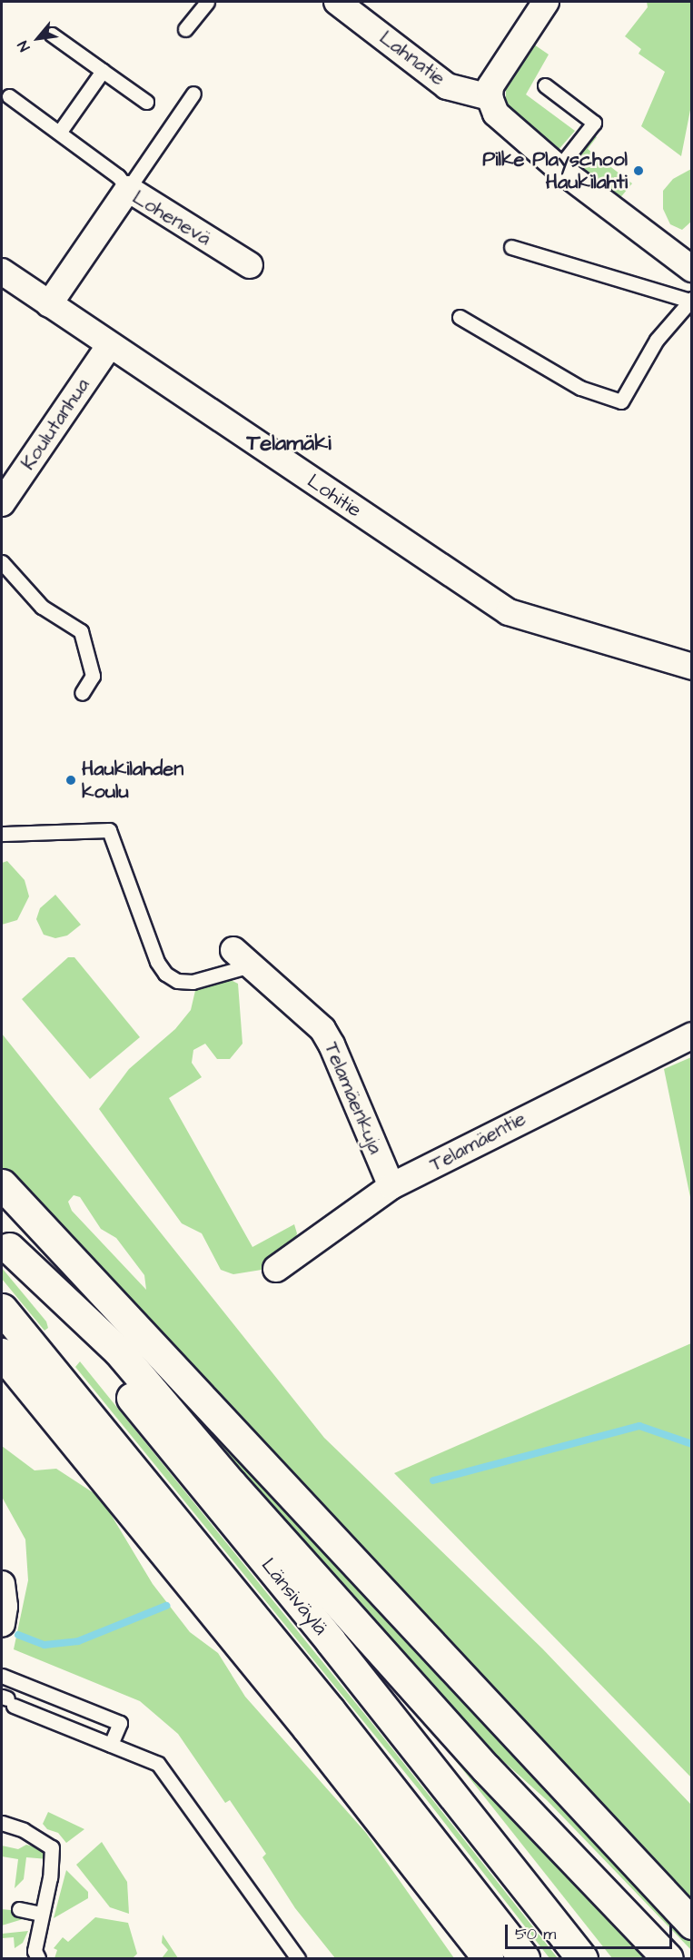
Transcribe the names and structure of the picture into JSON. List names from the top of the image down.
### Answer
{
  "streets": {
    "highway": ["Länsiväylä"],
    "street": [
      "Lahnatie",
      "Lohenevä",
      "Koulutanhua",
      "Lohitie",
      "Telamäenkuja",
      "Telamäentie"
    ]
  },
  "crossings": [
    ["Lohenevä", "Lohitie"],
    ["Koulutanhua", "Lohitie"],
    ["Telamäenkuja", "Telamäentie"]
  ],
  "districts": ["Telamäki"],
  "places": ["Pilke Playschool Haukilahti", "Haukilahden koulu"],
  "scale_bar": "50 m",
  "north": "bottom left"
}
